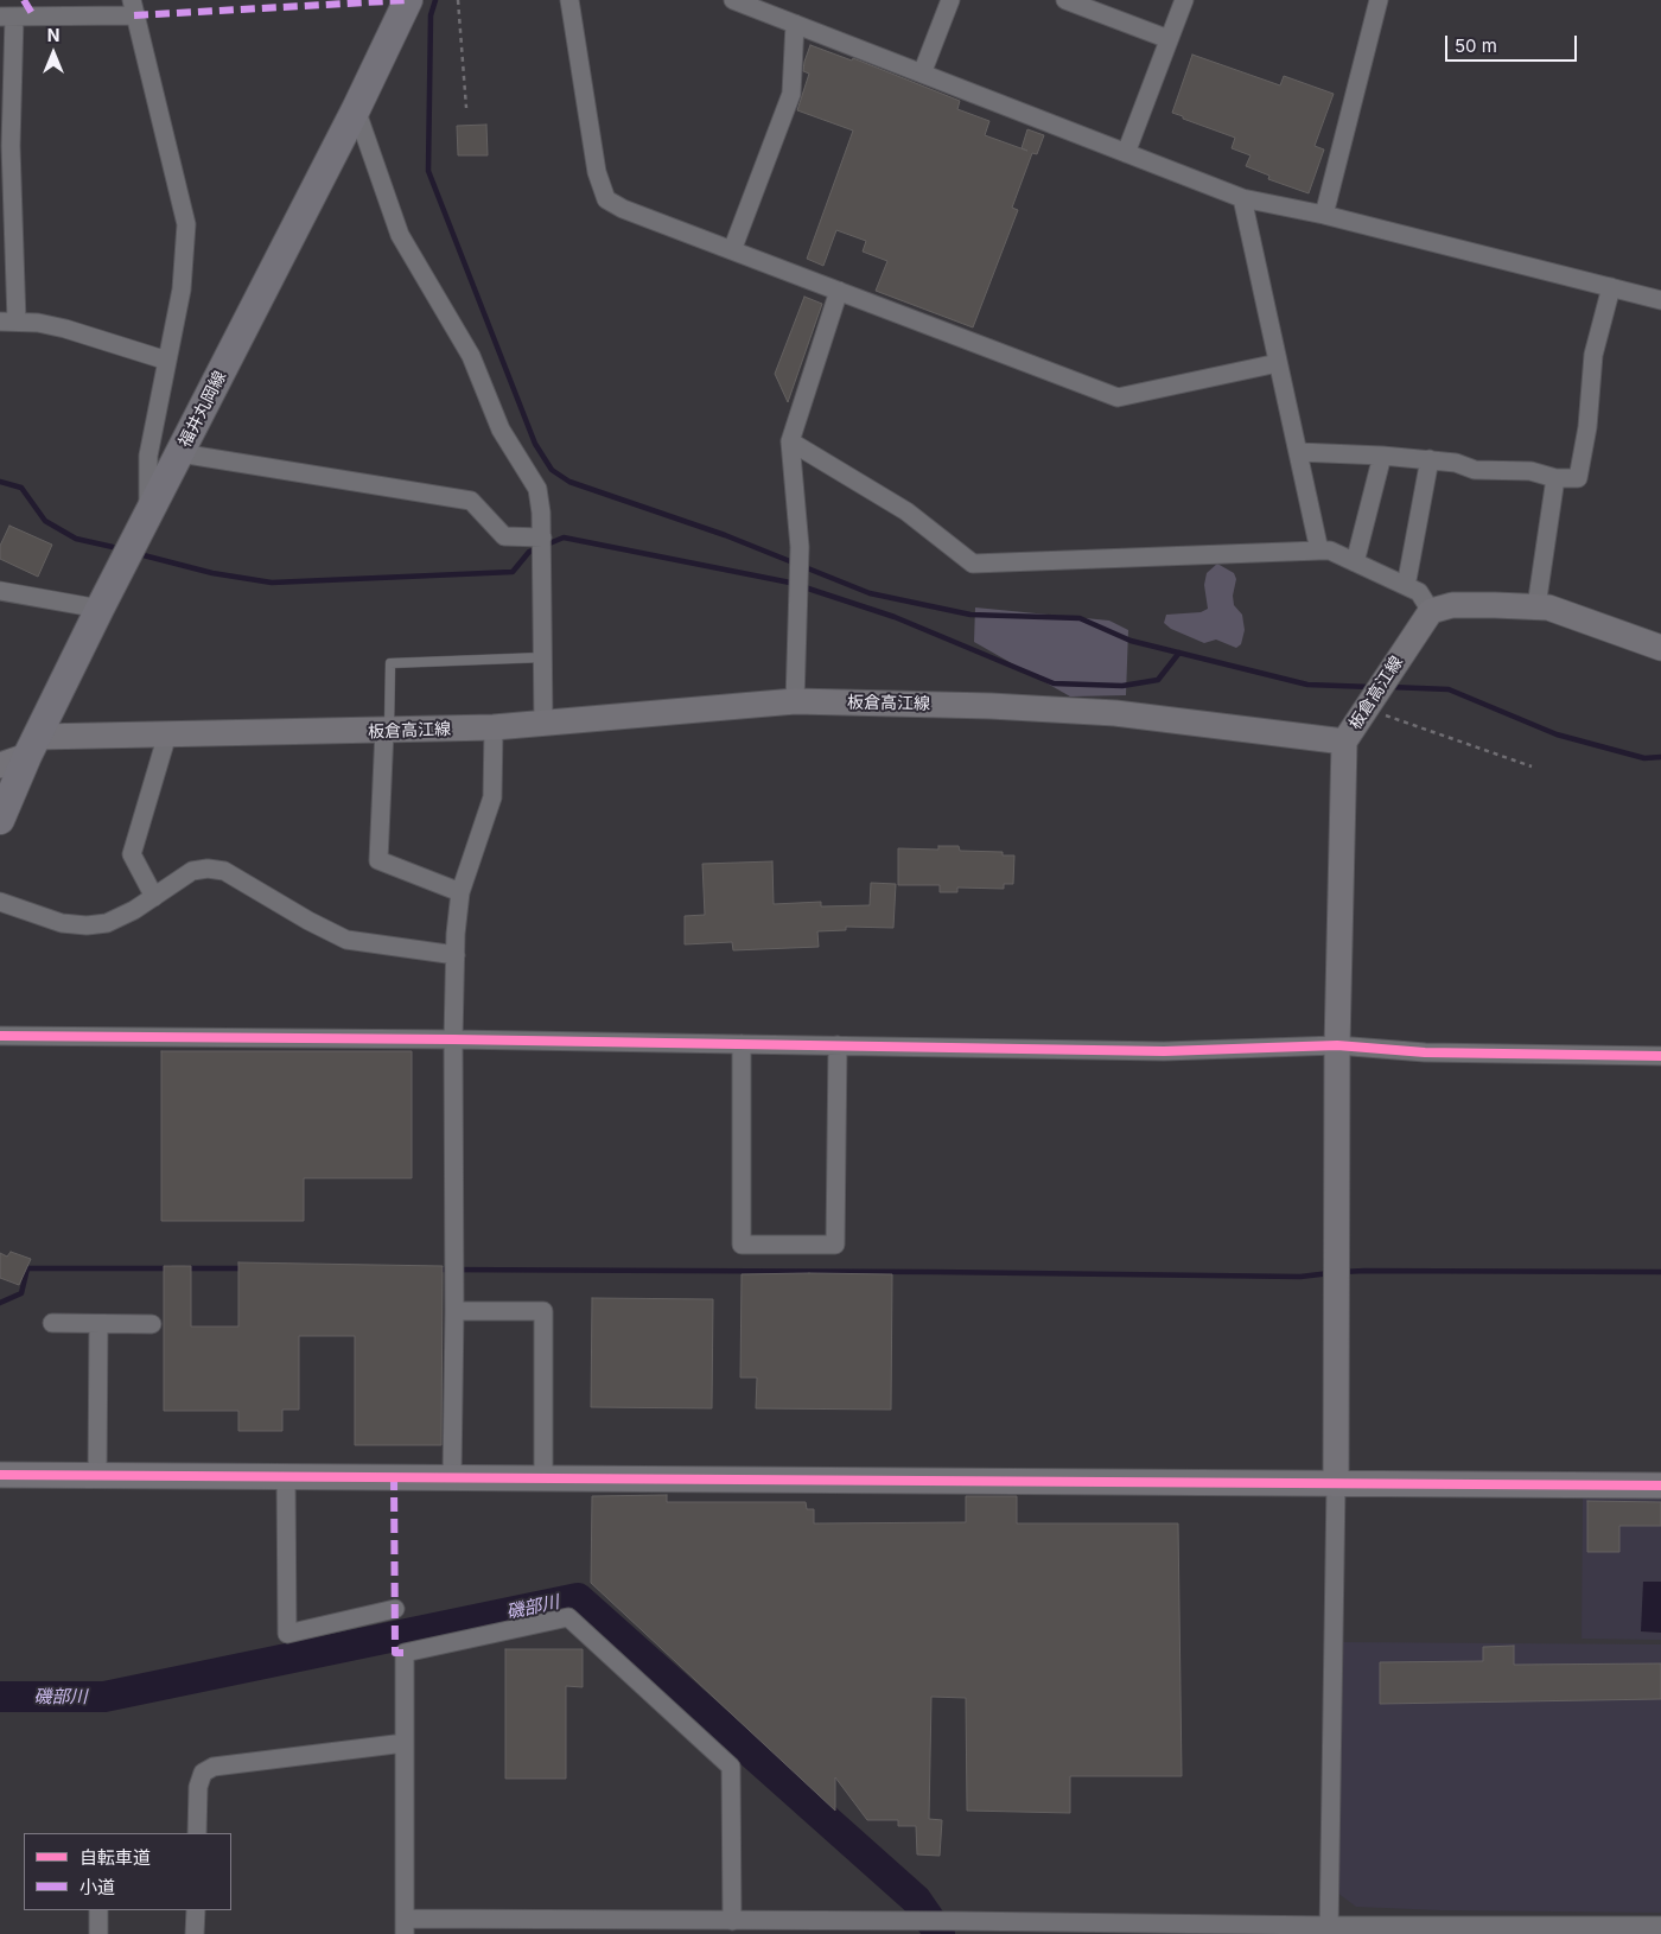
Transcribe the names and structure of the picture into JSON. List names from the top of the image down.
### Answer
{
  "streets": {
    "main road": ["福井丸岡線"],
    "street": ["板倉高江線"]
  },
  "crossings": [
    ["福井丸岡線", "板倉高江線"]
  ],
  "water": ["磯部川"],
  "legend": ["自転車道", "小道"],
  "scale_bar": "50 m",
  "north": "top"
}
